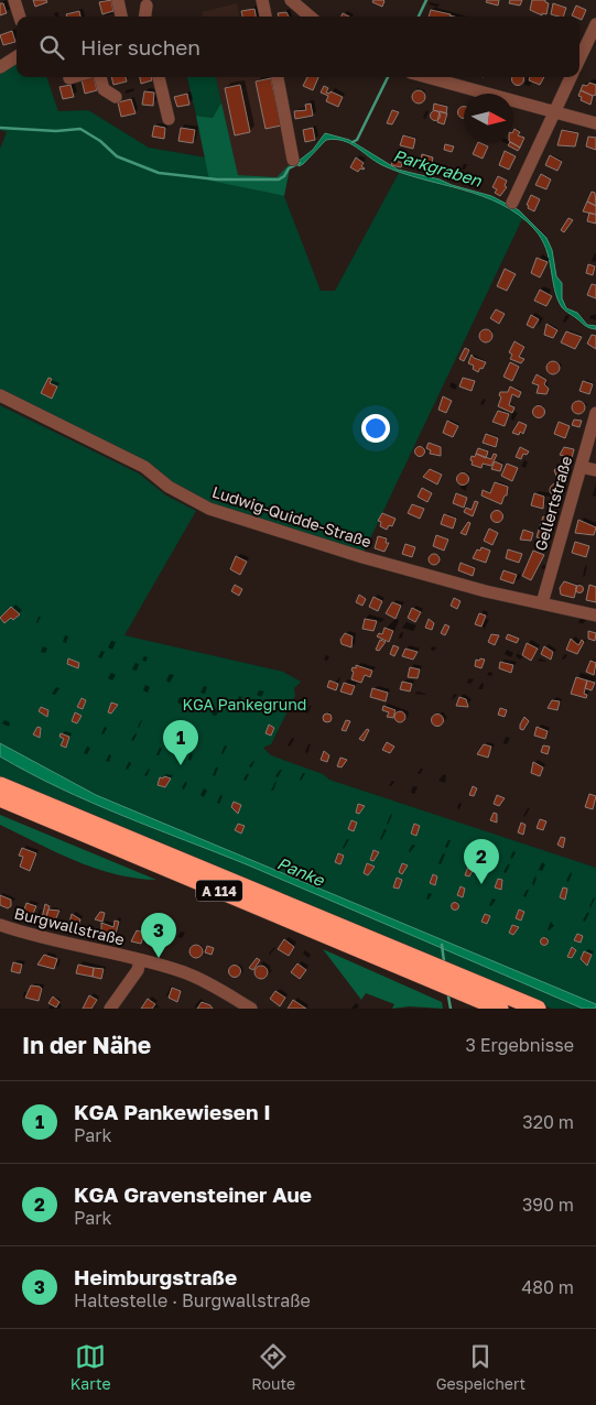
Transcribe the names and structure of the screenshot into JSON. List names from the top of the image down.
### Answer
{
  "streets": {
    "highway": ["A 114"],
    "street": ["Gellertstraße", "Ludwig-Quidde-Straße", "Burgwallstraße"]
  },
  "crossings": [
    ["Gellertstraße", "Ludwig-Quidde-Straße"]
  ],
  "water": ["Parkgraben", "Panke"],
  "parks": ["KGA Pankegrund"],
  "north": "right",
  "page": {
    "search": "Hier suchen",
    "pins": ["1", "2", "3"],
    "heading": ["In der Nähe", "3 Ergebnisse"],
    "list": [
      {
        "mark": "1",
        "name": "KGA Pankewiesen I",
        "note": "Park",
        "value": "320 m"
      },
      {
        "mark": "2",
        "name": "KGA Gravensteiner Aue",
        "note": "Park",
        "value": "390 m"
      },
      {
        "mark": "3",
        "name": "Heimburgstraße",
        "note": "Haltestelle · Burgwallstraße",
        "value": "480 m"
      }
    ],
    "nav": ["Karte", "Route", "Gespeichert"]
  }
}
